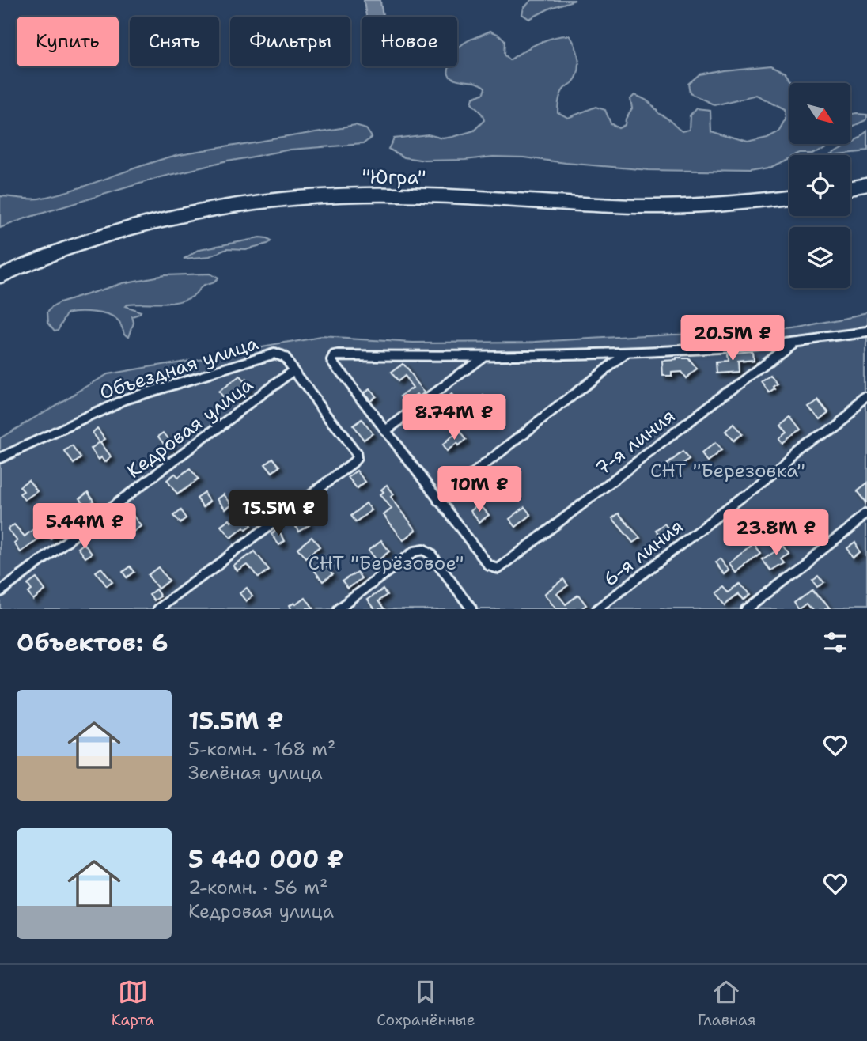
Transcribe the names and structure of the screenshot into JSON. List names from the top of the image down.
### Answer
{
  "streets": {
    "highway": ["\"Югра\""],
    "street": [
      "Объездная улица",
      "Кедровая улица",
      "7-я линия",
      "6-я линия"
    ]
  },
  "crossings": [
    ["Объездная улица", "Кедровая улица"]
  ],
  "parks": ["СНТ \"Березовка\"", "СНТ \"Берёзовое\""],
  "north": "bottom right",
  "page": {
    "chip": [
      "Купить",
      "Снять",
      "Фильтры",
      "Новое"
    ],
    "price": [
      "20.5M ₽",
      "8.74M ₽",
      "10M ₽",
      "15.5M ₽",
      "5.44M ₽",
      "23.8M ₽"
    ],
    "heading": "Объектов: 6",
    "list": [
      {
        "name": "15.5M ₽",
        "note": "5-комн. · 168 m² · Зелёная улица"
      },
      {
        "name": "5 440 000 ₽",
        "note": "2-комн. · 56 m² · Кедровая улица"
      }
    ],
    "tabs": ["Карта", "Сохранённые", "Главная"]
  }
}
